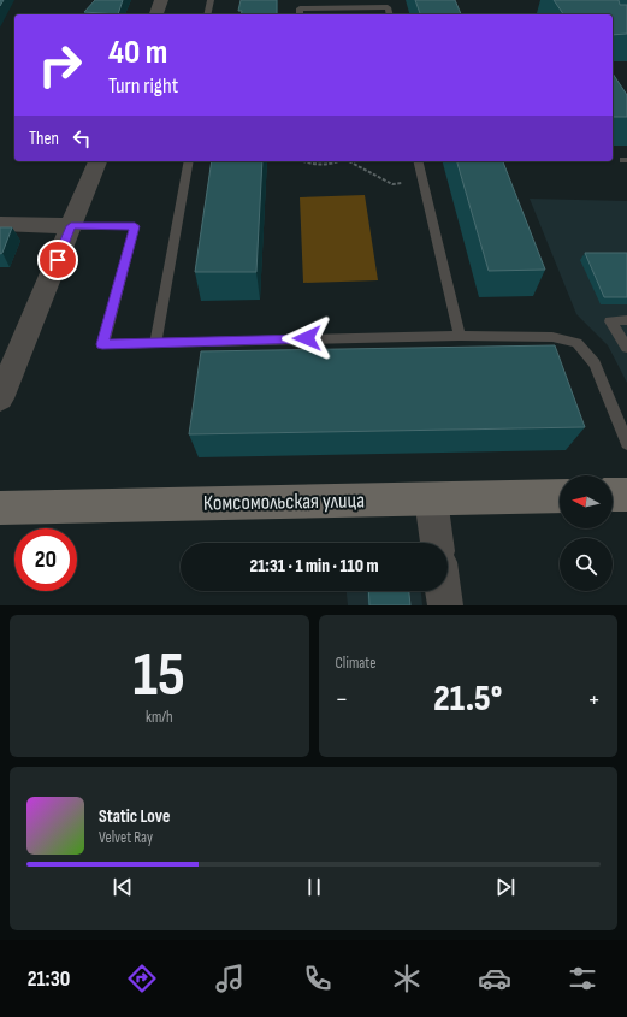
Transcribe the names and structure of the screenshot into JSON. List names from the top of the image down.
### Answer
{
  "streets": {
    "street": ["Комсомольская улица"]
  },
  "north": "left",
  "page": {
    "turn": ["40 m", "Turn right"],
    "then": "Then",
    "limit": "20",
    "trip": "21:31 · 1 min · 110 m",
    "tile": [
      ["15", "km/h"],
      "Climate"
    ],
    "heat": ["−", "21.5°", "+"],
    "song": ["Static Love", "Velvet Ray"],
    "tabs": "21:30"
  }
}
